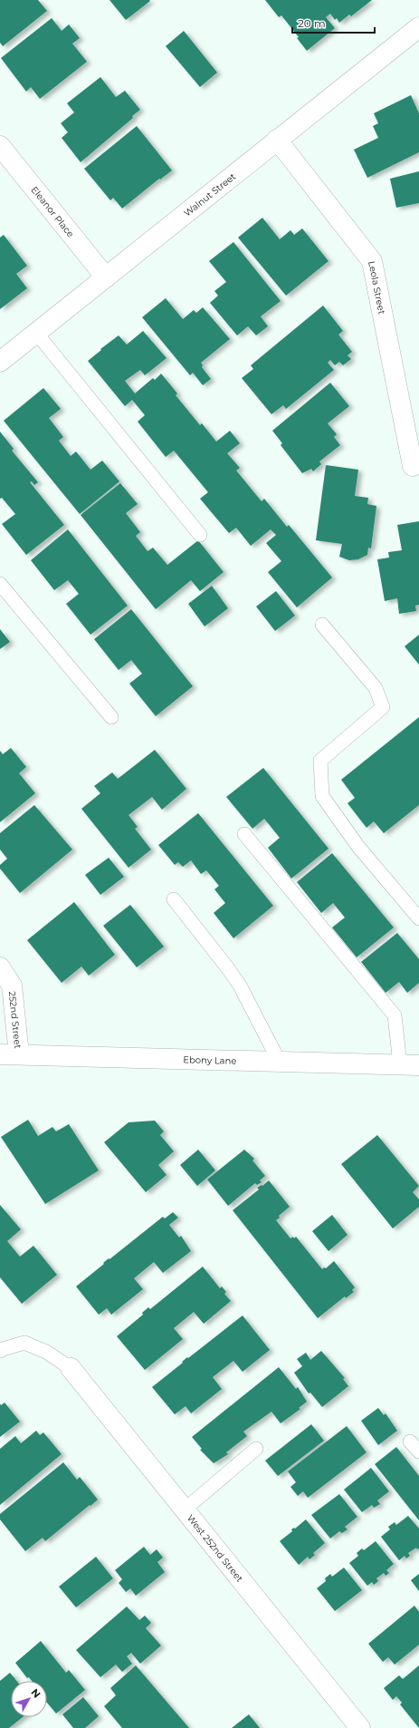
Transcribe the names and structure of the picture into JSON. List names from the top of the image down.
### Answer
{
  "streets": {
    "street": [
      "Walnut Street",
      "Eleanor Place",
      "Leola Street",
      "252nd Street",
      "Ebony Lane",
      "West 252nd Street"
    ]
  },
  "crossings": [
    ["Walnut Street", "Eleanor Place"],
    ["Walnut Street", "Leola Street"],
    ["252nd Street", "Ebony Lane"]
  ],
  "scale_bar": "20 m",
  "north": "top right"
}
